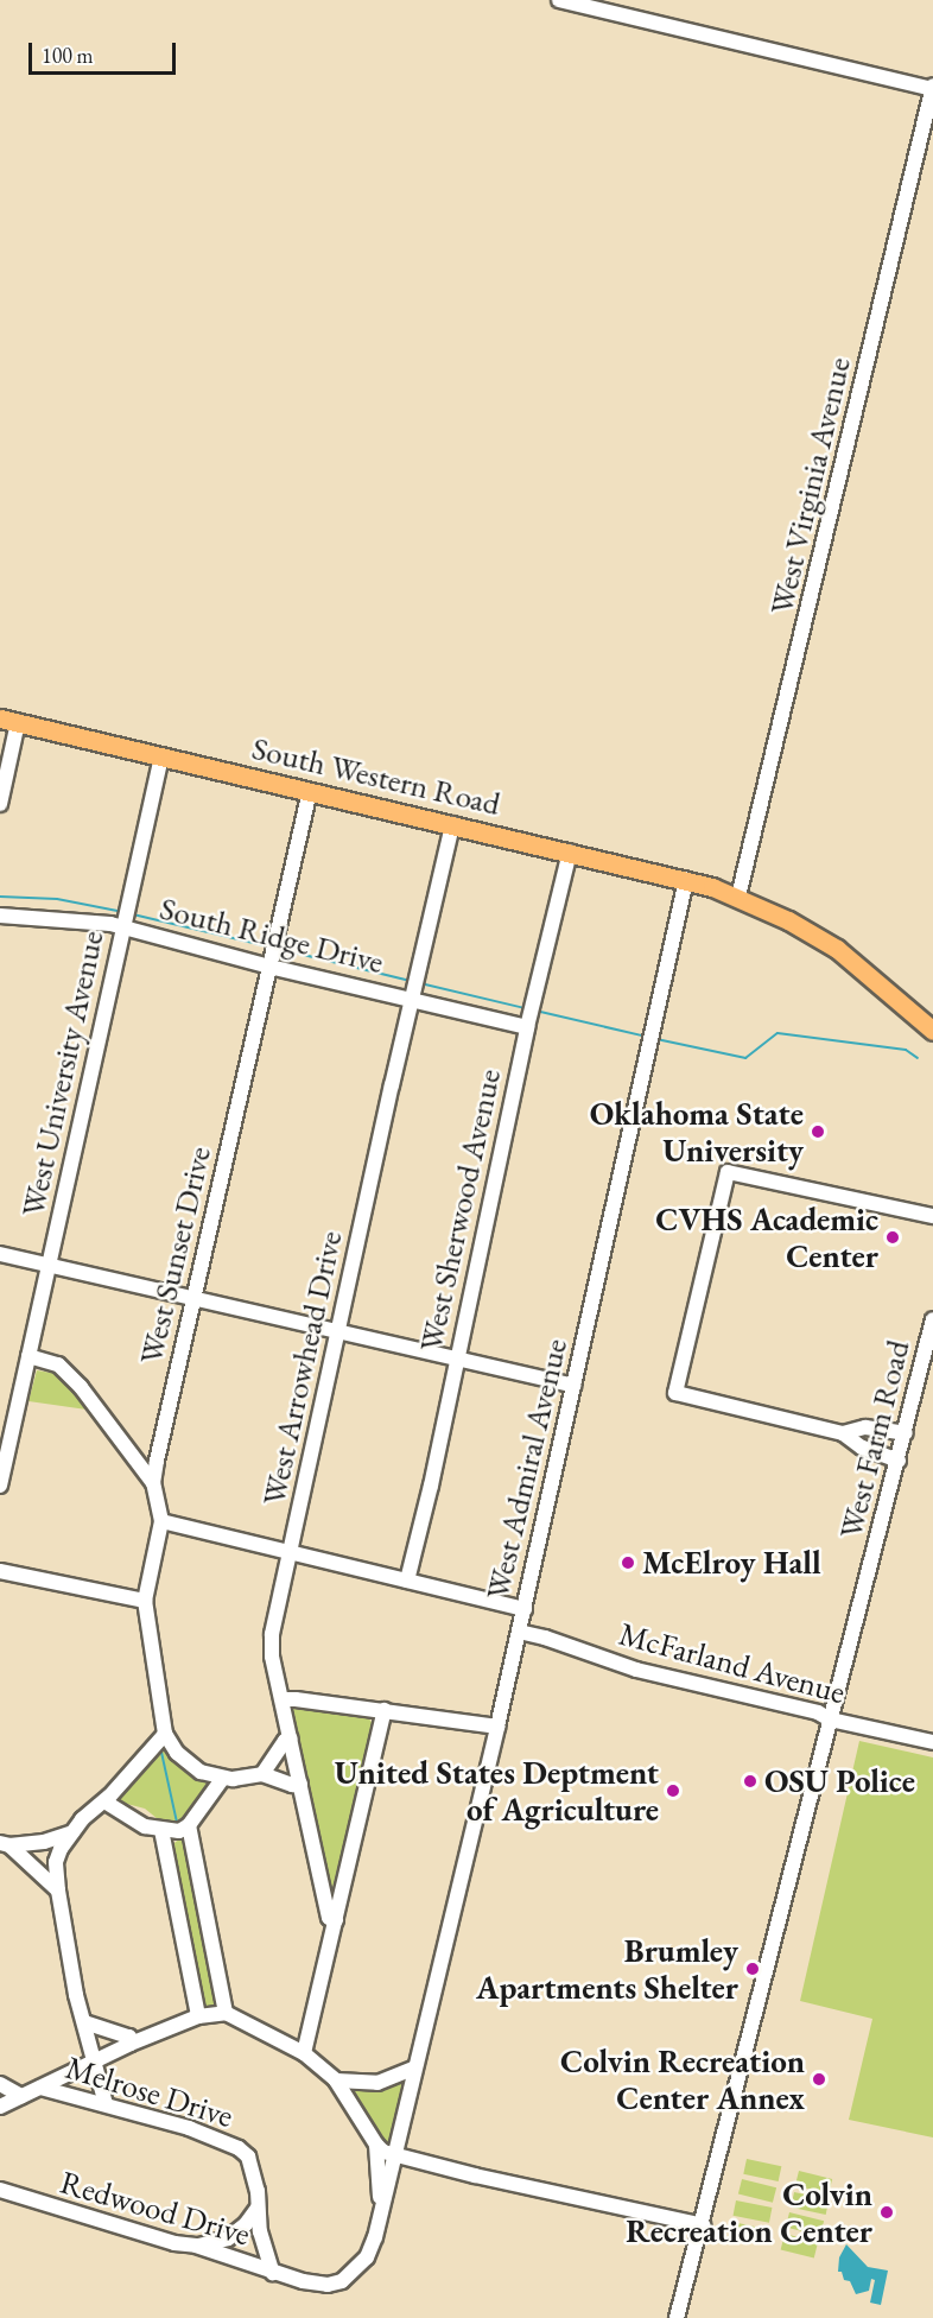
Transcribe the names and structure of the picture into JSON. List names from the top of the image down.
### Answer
{
  "streets": {
    "main road": ["South Western Road"],
    "street": [
      "West Virginia Avenue",
      "South Ridge Drive",
      "West University Avenue",
      "West Sherwood Avenue",
      "West Sunset Drive",
      "West Arrowhead Drive",
      "West Farm Road",
      "West Admiral Avenue",
      "McFarland Avenue",
      "Melrose Drive",
      "Redwood Drive"
    ]
  },
  "crossings": [
    ["West Virginia Avenue", "South Western Road"],
    ["South Western Road", "West University Avenue"],
    ["South Western Road", "West Sherwood Avenue"],
    ["South Western Road", "West Sunset Drive"],
    ["South Western Road", "West Arrowhead Drive"],
    ["South Western Road", "West Admiral Avenue"],
    ["South Ridge Drive", "West University Avenue"],
    ["South Ridge Drive", "West Sherwood Avenue"],
    ["South Ridge Drive", "West Sunset Drive"],
    ["South Ridge Drive", "West Arrowhead Drive"],
    ["West Farm Road", "McFarland Avenue"],
    ["West Admiral Avenue", "McFarland Avenue"],
    ["West Admiral Avenue", "Redwood Drive"],
    ["Melrose Drive", "Redwood Drive"]
  ],
  "places": [
    "Oklahoma State University",
    "CVHS Academic Center",
    "McElroy Hall",
    "OSU Police",
    "United States Deptment of Agriculture",
    "Brumley Apartments Shelter",
    "Colvin Recreation Center Annex",
    "Colvin Recreation Center"
  ],
  "scale_bar": "100 m"
}
